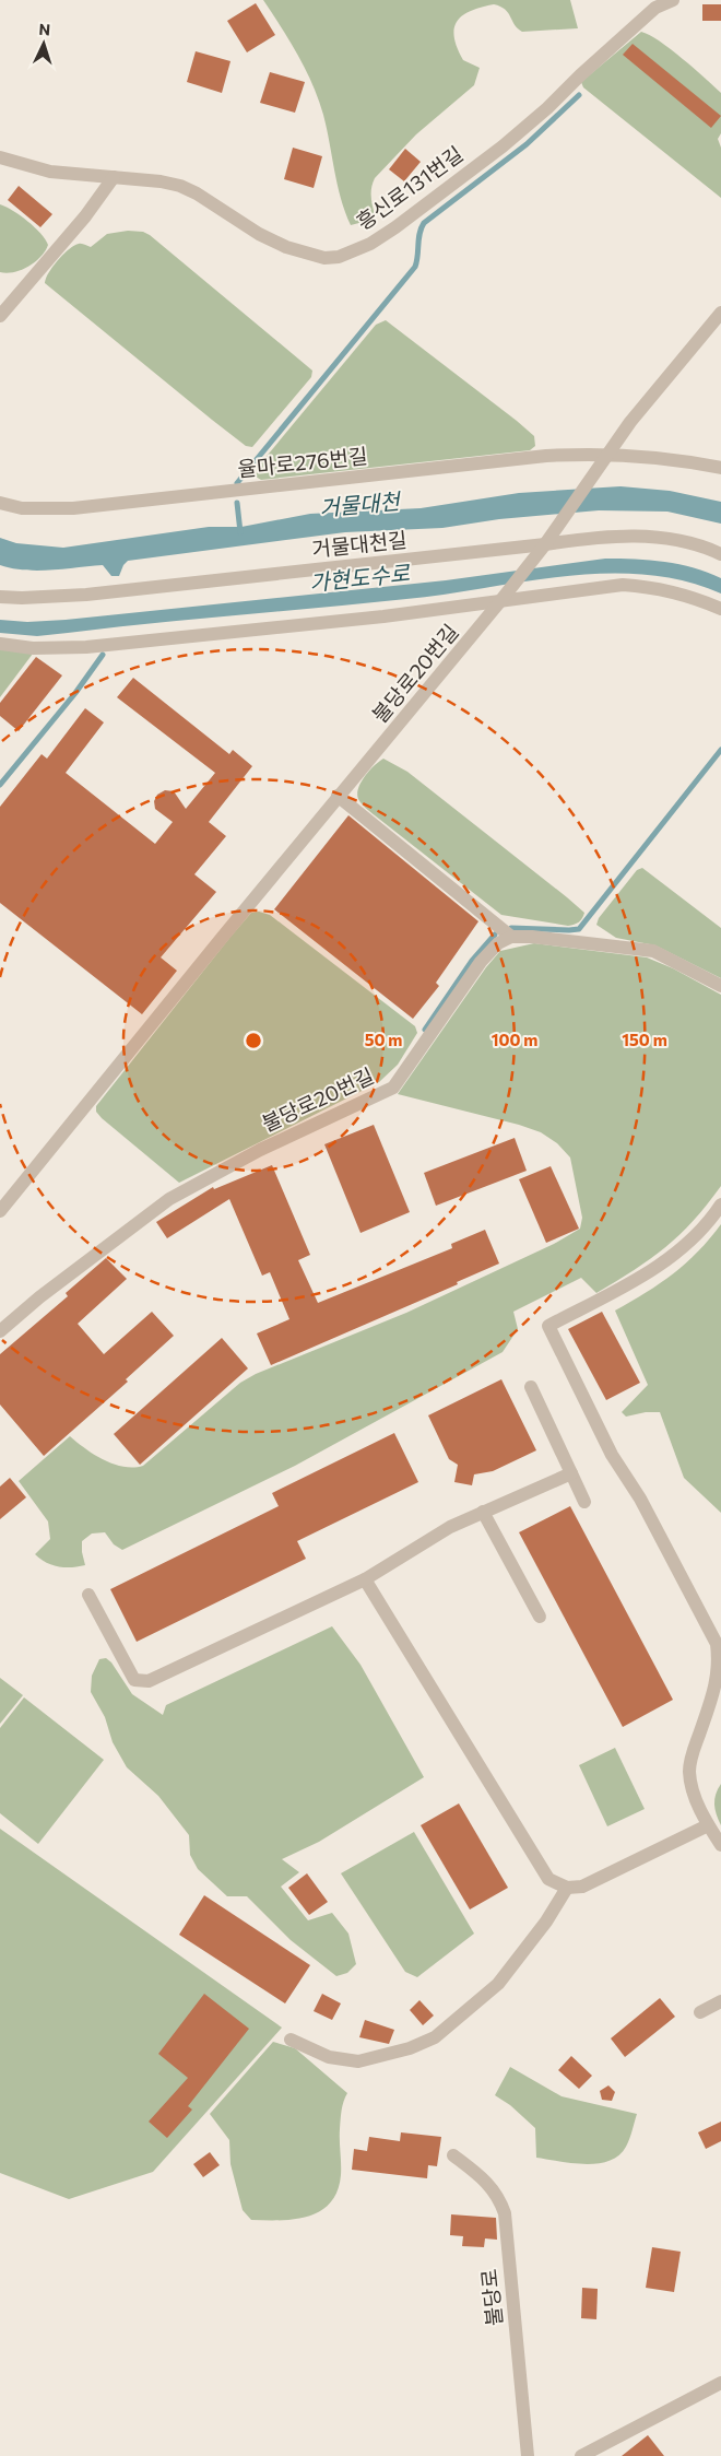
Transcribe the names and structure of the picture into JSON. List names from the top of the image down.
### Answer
{
  "streets": {
    "street": [
      "흥신로131번길",
      "율마로276번길",
      "거물대천길",
      "불당로20번길",
      "불당로"
    ]
  },
  "crossings": [
    ["율마로276번길", "불당로20번길"],
    ["거물대천길", "불당로20번길"]
  ],
  "water": ["거물대천", "가현도수로"],
  "north": "top",
  "rings": ["50 m", "100 m", "150 m"]
}
